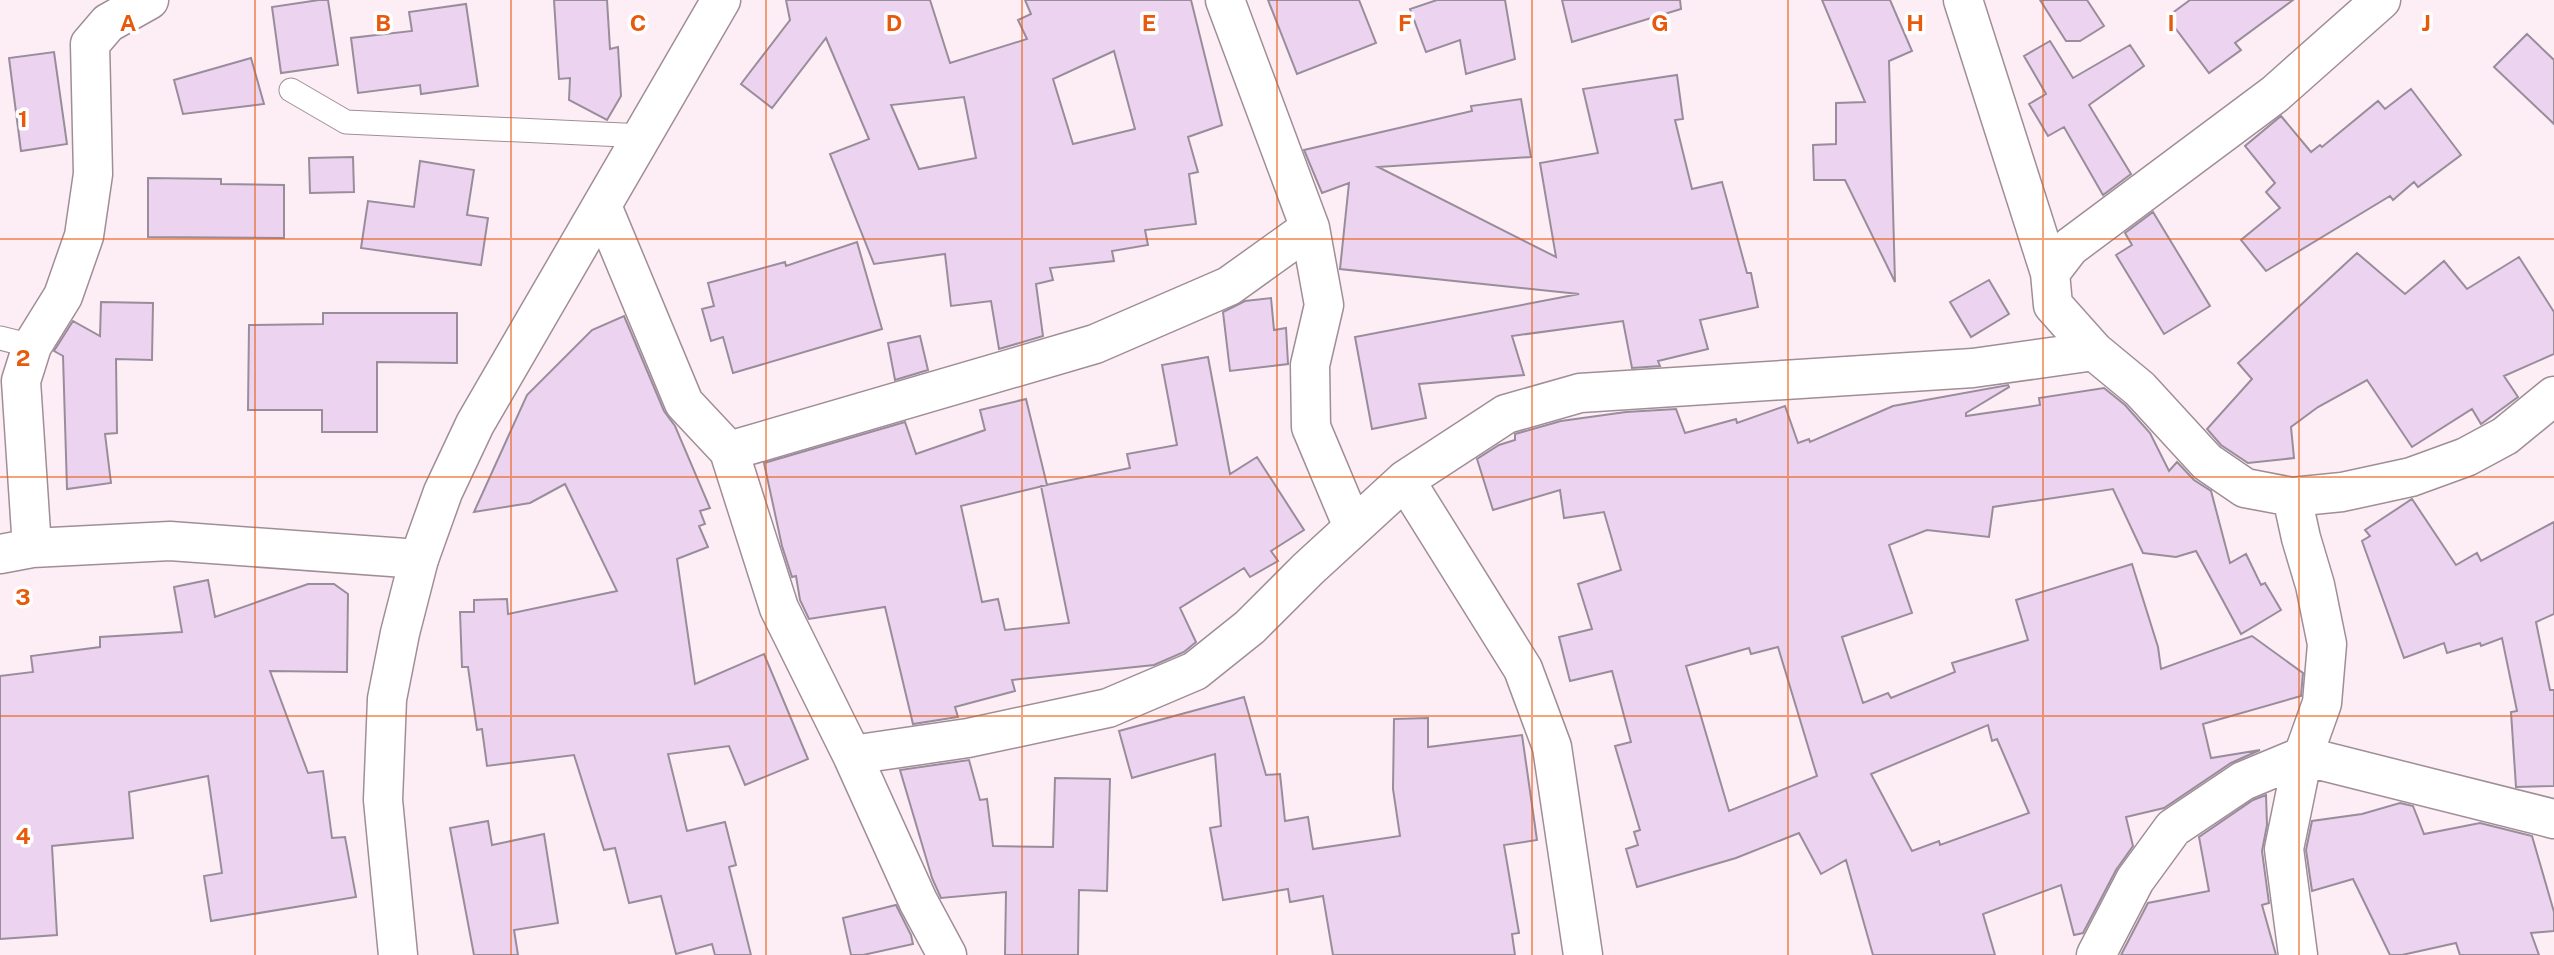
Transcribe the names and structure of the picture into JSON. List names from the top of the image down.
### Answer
{
  "grid": {
    "columns": [
      "A",
      "B",
      "C",
      "D",
      "E",
      "F",
      "G",
      "H",
      "I",
      "J"
    ],
    "rows": [
      "1",
      "2",
      "3",
      "4"
    ]
  }
}
